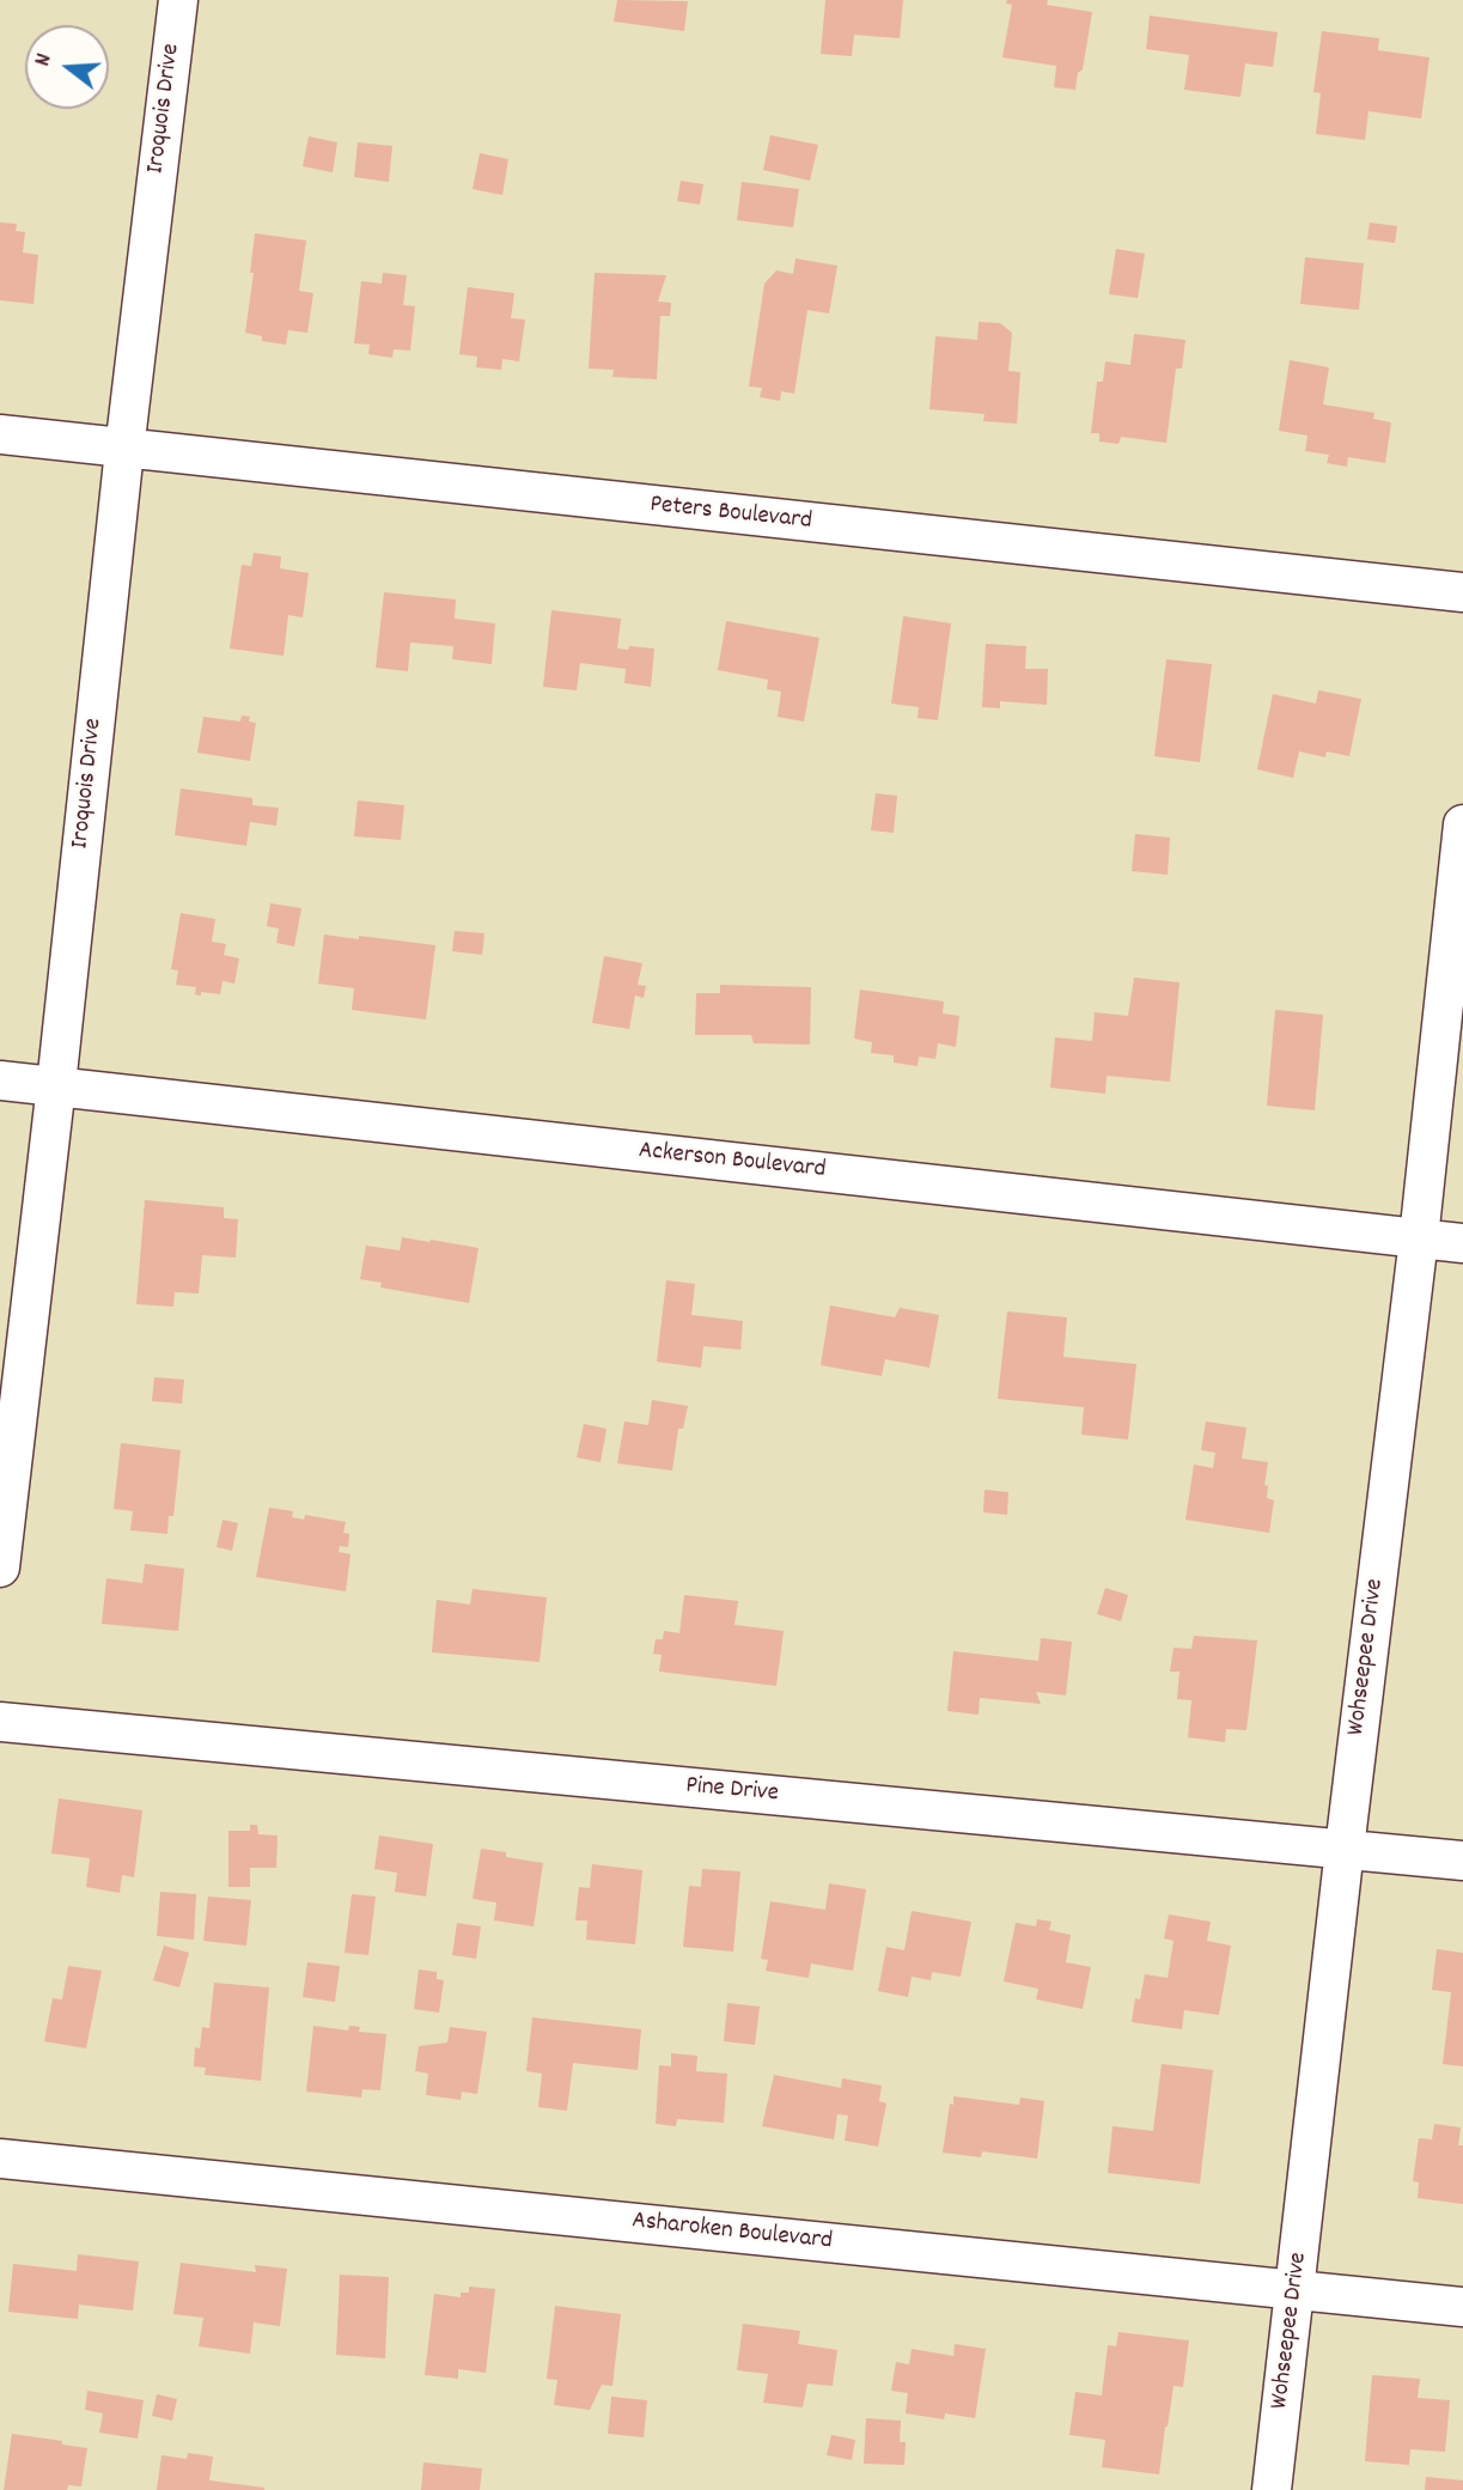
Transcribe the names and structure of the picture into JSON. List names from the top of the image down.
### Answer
{
  "streets": {
    "street": [
      "Iroquois Drive",
      "Peters Boulevard",
      "Ackerson Boulevard",
      "Wohseepee Drive",
      "Pine Drive",
      "Asharoken Boulevard"
    ]
  },
  "crossings": [
    ["Iroquois Drive", "Peters Boulevard"],
    ["Iroquois Drive", "Ackerson Boulevard"],
    ["Ackerson Boulevard", "Wohseepee Drive"],
    ["Wohseepee Drive", "Pine Drive"],
    ["Wohseepee Drive", "Asharoken Boulevard"]
  ],
  "north": "left"
}
